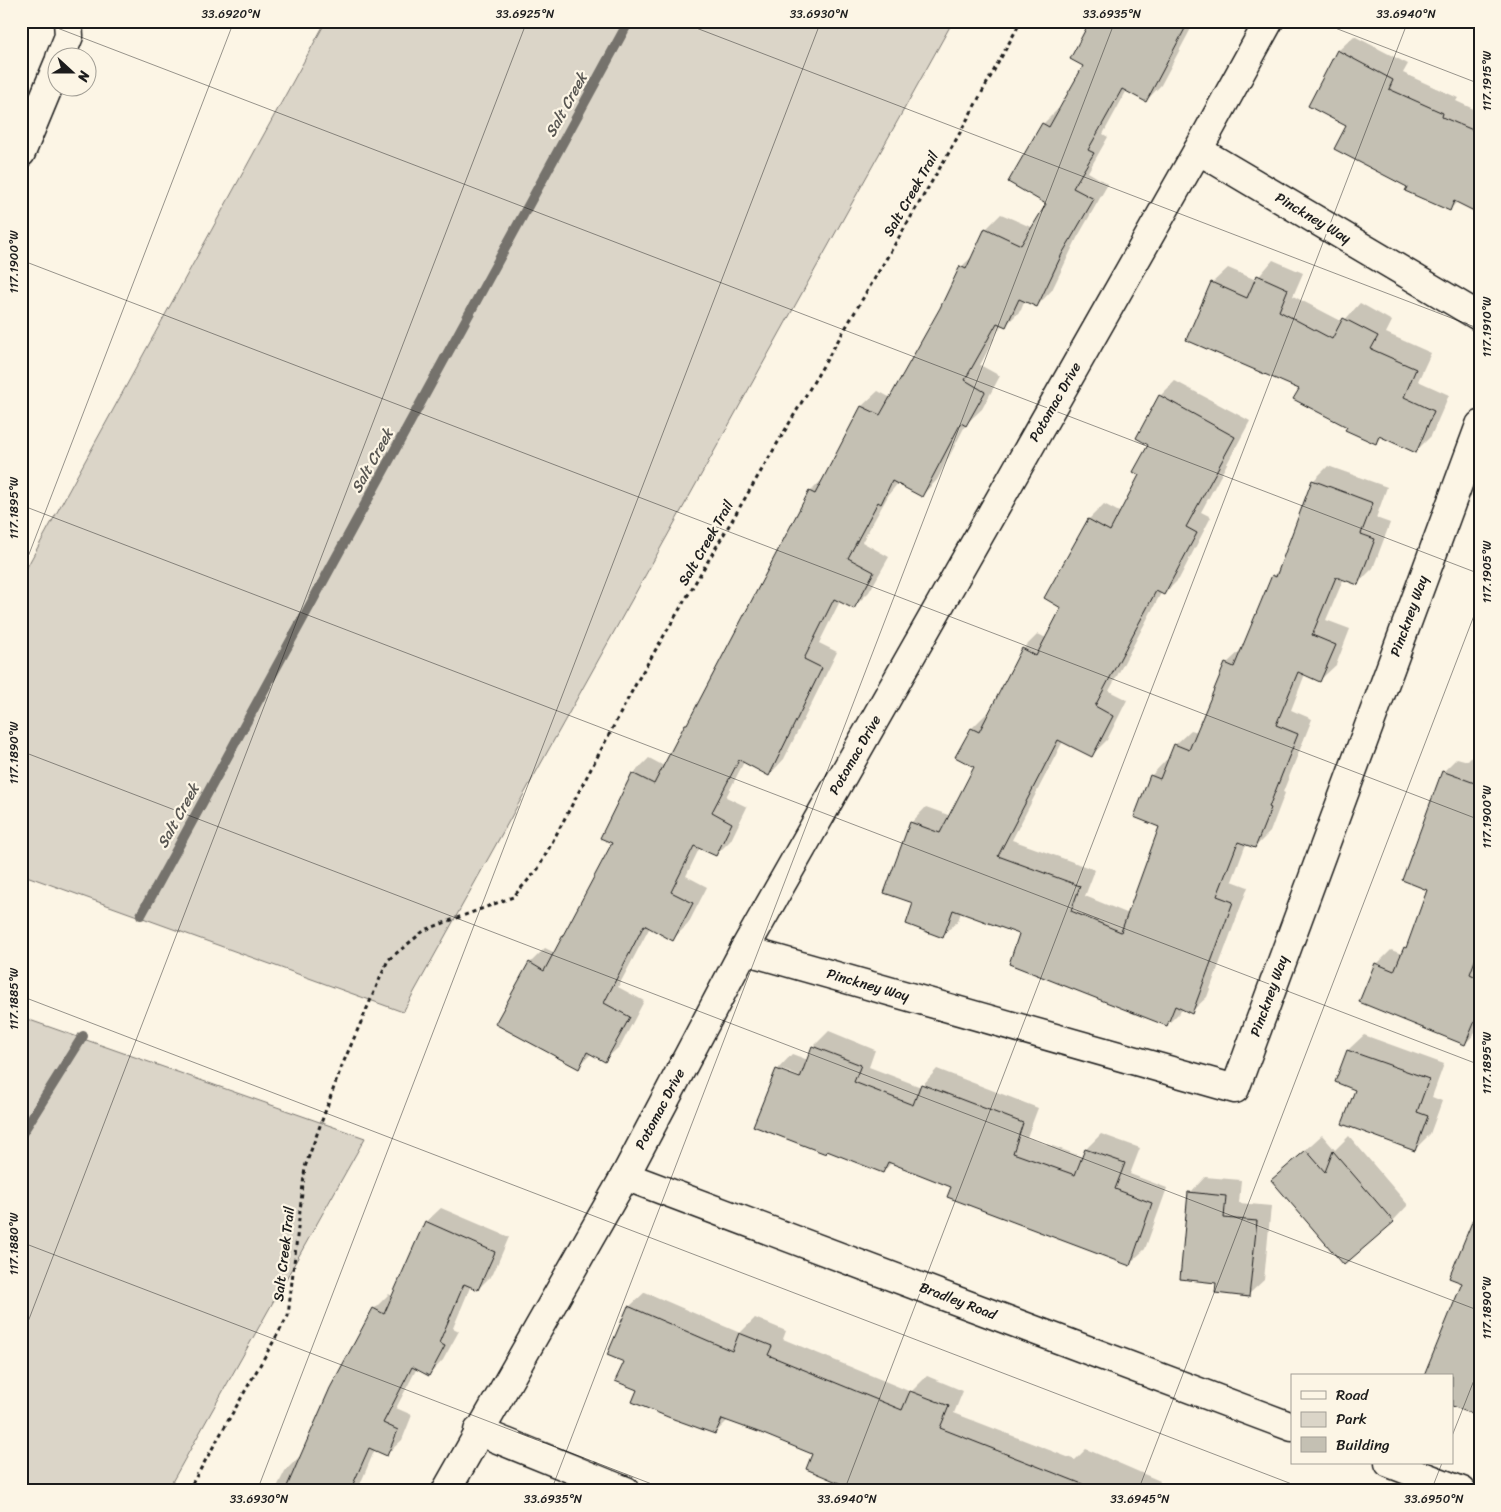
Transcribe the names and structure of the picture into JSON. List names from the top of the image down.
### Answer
{
  "streets": {
    "street": ["Pinckney Way", "Potomac Drive", "Bradley Road"],
    "path": ["Salt Creek Trail"]
  },
  "crossings": [
    ["Pinckney Way", "Potomac Drive"],
    ["Potomac Drive", "Bradley Road"]
  ],
  "water": ["Salt Creek"],
  "legend": ["Road", "Park", "Building"],
  "north": "right",
  "coordinates": [
    "33.6920°N",
    "33.6925°N",
    "33.6930°N",
    "33.6935°N",
    "33.6940°N",
    "117.1915°W",
    "117.1900°W",
    "117.1910°W",
    "117.1895°W",
    "117.1905°W",
    "117.1890°W",
    "117.1885°W",
    "117.1880°W",
    "33.6945°N",
    "33.6950°N"
  ]
}
